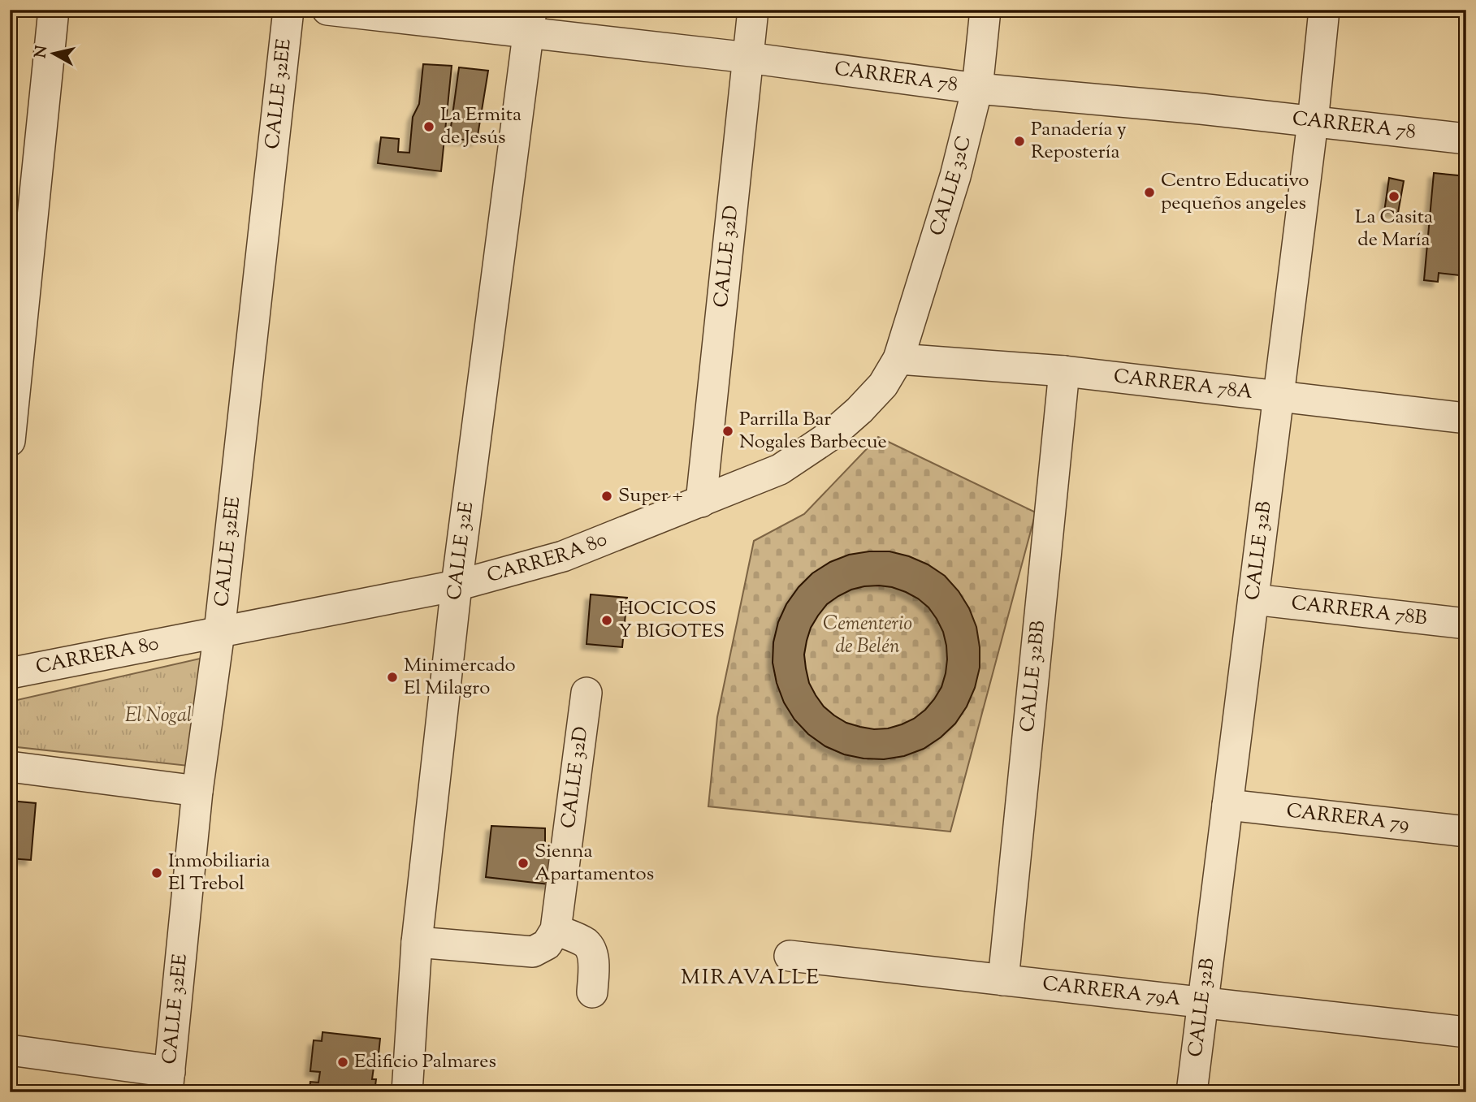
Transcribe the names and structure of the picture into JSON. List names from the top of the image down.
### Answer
{
  "streets": {
    "street": [
      "CARRERA 78",
      "CALLE 32EE",
      "CALLE 32C",
      "CALLE 32D",
      "CARRERA 78A",
      "CALLE 32E",
      "CALLE 32B",
      "CARRERA 80",
      "CARRERA 78B",
      "CALLE 32BB",
      "CARRERA 79",
      "CARRERA 79A"
    ]
  },
  "crossings": [
    ["CARRERA 78", "CALLE 32C"],
    ["CARRERA 78", "CALLE 32D"],
    ["CARRERA 78", "CALLE 32E"],
    ["CARRERA 78", "CALLE 32B"],
    ["CALLE 32EE", "CARRERA 80"],
    ["CALLE 32C", "CARRERA 78A"],
    ["CALLE 32C", "CARRERA 80"],
    ["CALLE 32D", "CARRERA 80"],
    ["CARRERA 78A", "CALLE 32B"],
    ["CARRERA 78A", "CARRERA 80"],
    ["CARRERA 78A", "CALLE 32BB"],
    ["CALLE 32E", "CARRERA 80"],
    ["CALLE 32B", "CARRERA 78B"],
    ["CALLE 32B", "CARRERA 79"],
    ["CALLE 32B", "CARRERA 79A"],
    ["CALLE 32BB", "CARRERA 79A"]
  ],
  "districts": ["MIRAVALLE"],
  "parks": ["Cementerio de Belén", "El Nogal"],
  "places": [
    "La Ermita de Jesús",
    "Panadería y Repostería",
    "Centro Educativo pequeños angeles",
    "La Casita de María",
    "Parrilla Bar Nogales Barbecue",
    "Super +",
    "HOCICOS Y BIGOTES",
    "Minimercado El Milagro",
    "Sienna Apartamentos",
    "Inmobiliaria El Trebol",
    "Edificio Palmares"
  ],
  "north": "left"
}
